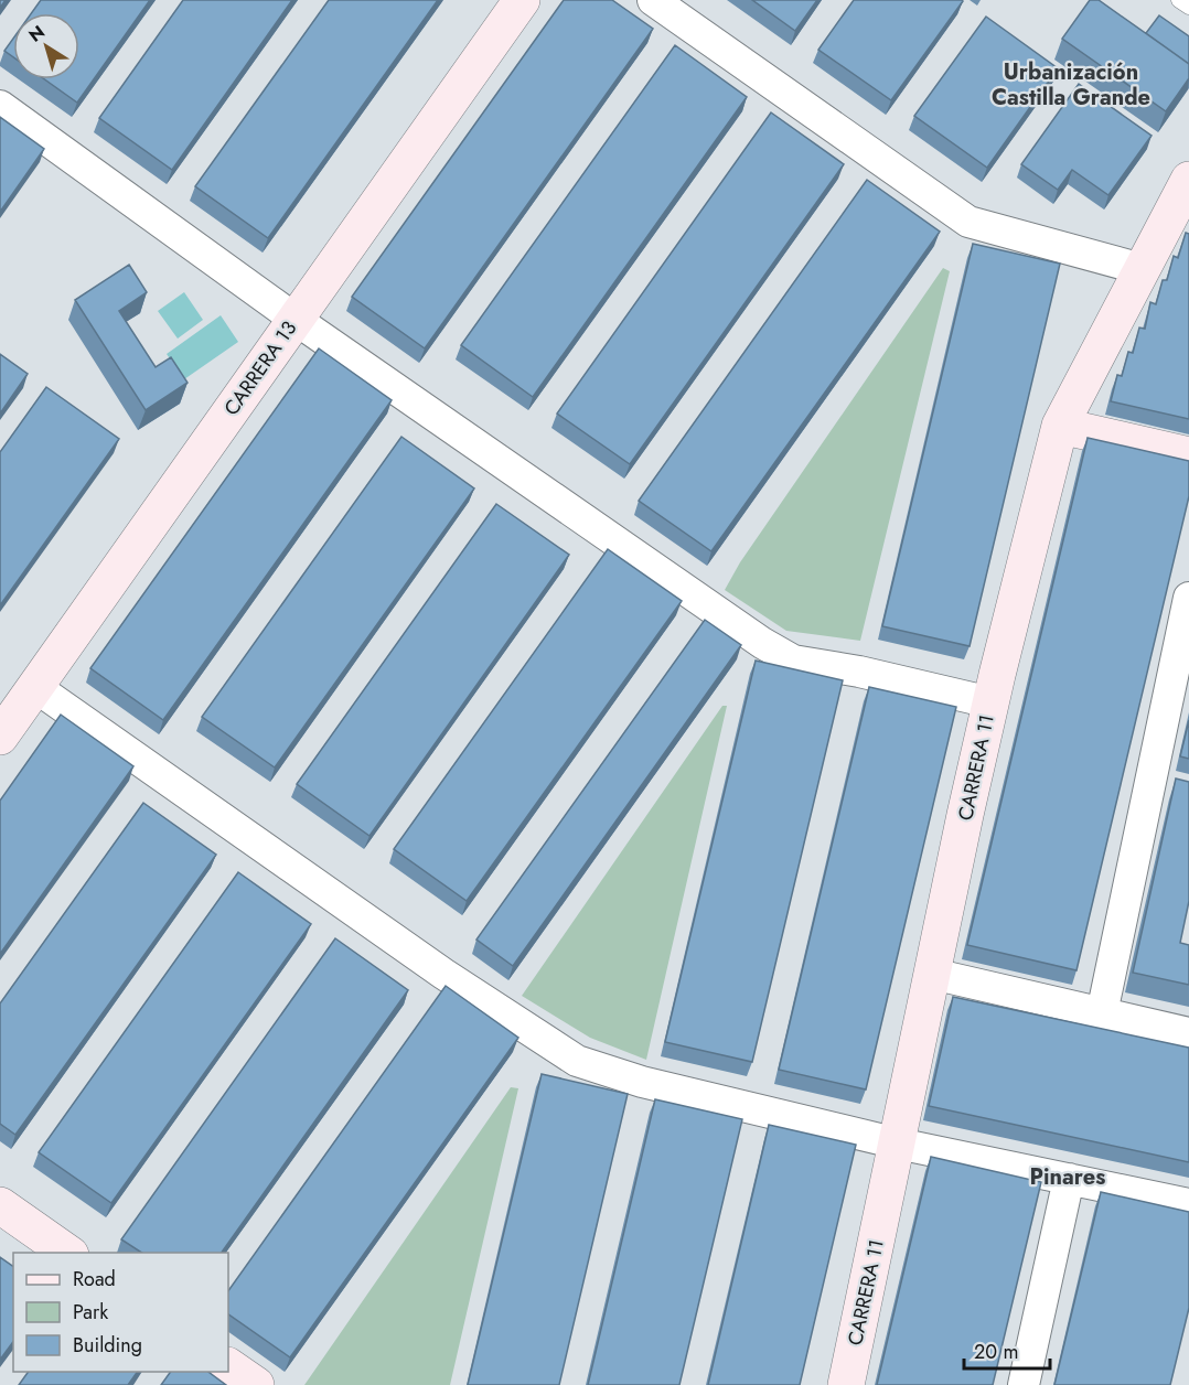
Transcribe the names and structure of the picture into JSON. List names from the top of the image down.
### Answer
{
  "streets": {
    "street": ["CARRERA 13", "CARRERA 11"]
  },
  "districts": ["Urbanización Castilla Grande", "Pinares"],
  "legend": ["Road", "Park", "Building"],
  "scale_bar": "20 m",
  "north": "top left"
}
